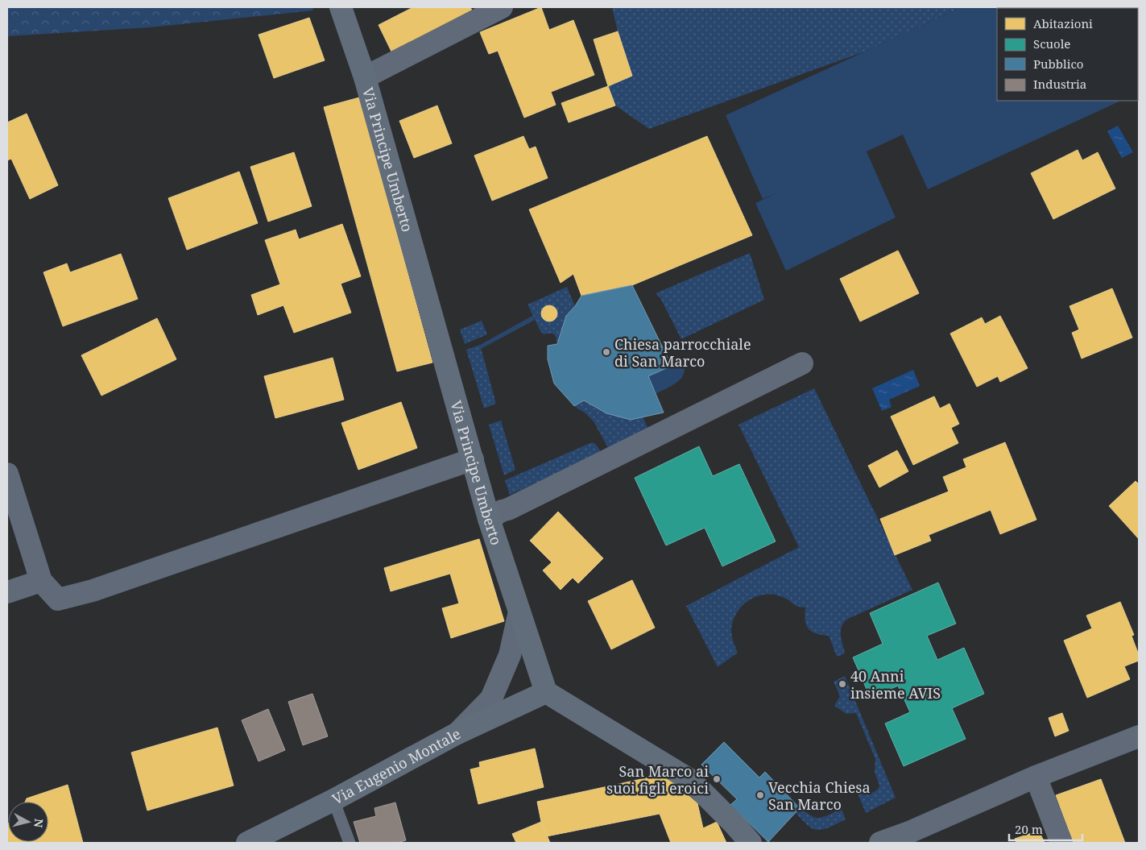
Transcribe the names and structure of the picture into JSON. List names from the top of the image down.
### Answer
{
  "streets": {
    "street": ["Via Principe Umberto", "Via Eugenio Montale"]
  },
  "crossings": [
    ["Via Principe Umberto", "Via Eugenio Montale"]
  ],
  "places": [
    "Chiesa parrocchiale di San Marco",
    "40 Anni insieme AVIS",
    "San Marco ai suoi figli eroici",
    "Vecchia Chiesa San Marco"
  ],
  "legend": [
    "Abitazioni",
    "Scuole",
    "Pubblico",
    "Industria"
  ],
  "scale_bar": "20 m",
  "north": "right"
}
